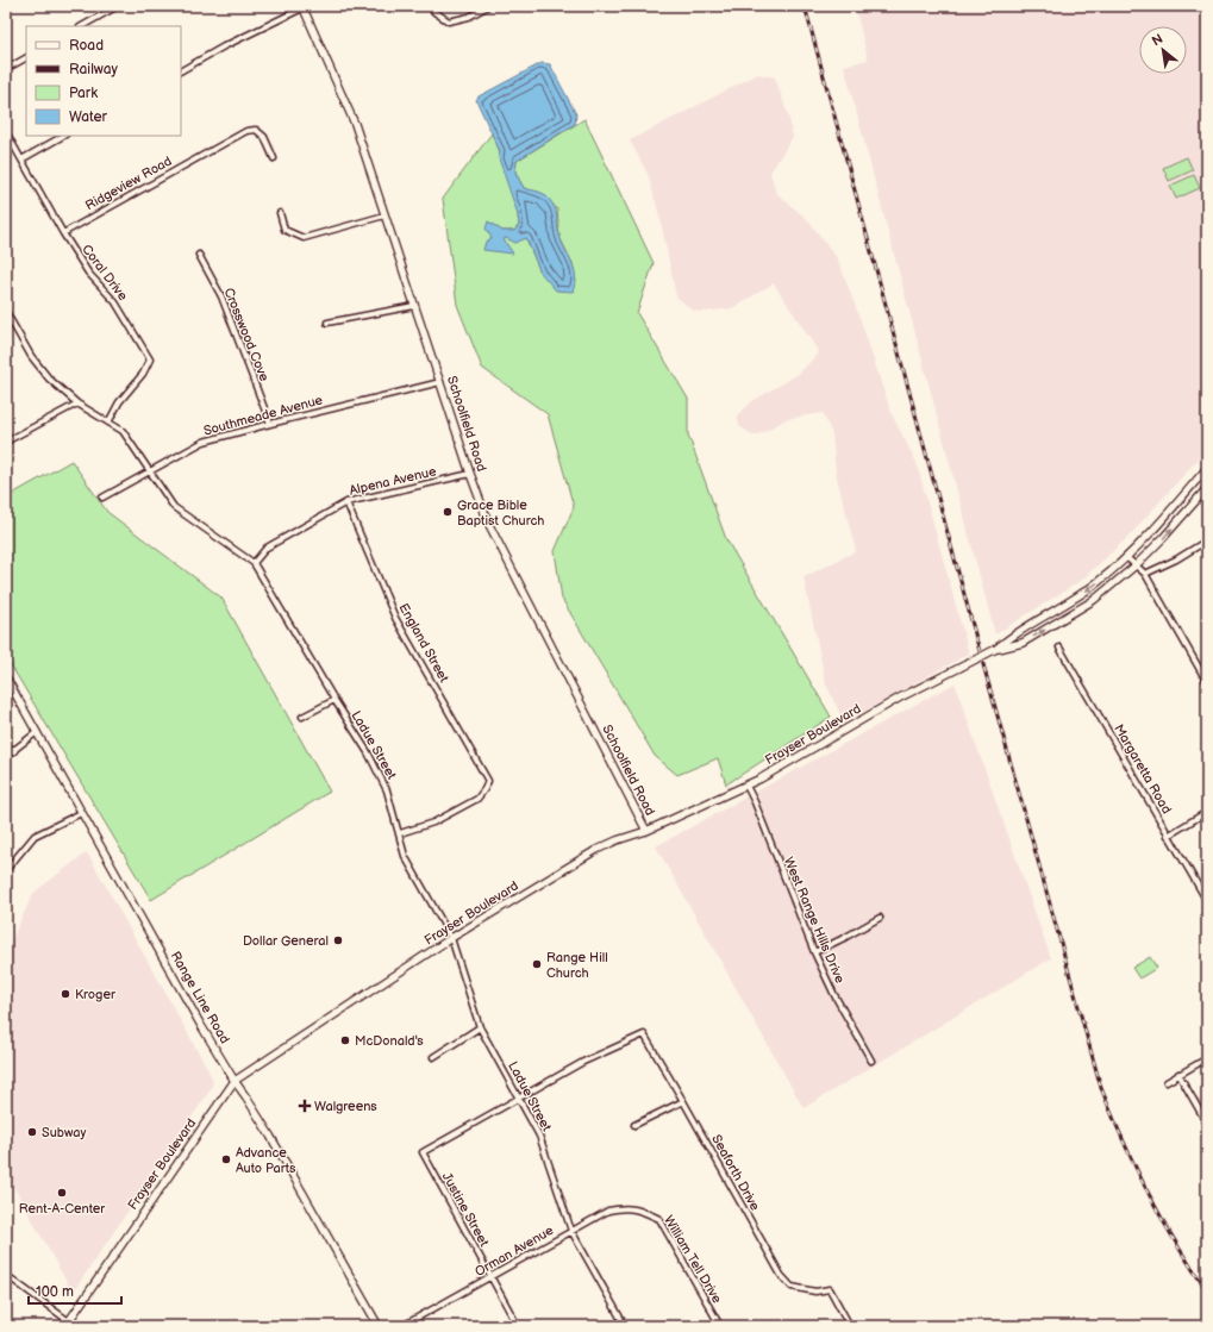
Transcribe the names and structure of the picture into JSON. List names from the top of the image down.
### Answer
{
  "streets": {
    "main road": ["Schoolfield Road", "Frayser Boulevard", "Range Line Road"],
    "street": [
      "Ridgeview Road",
      "Coral Drive",
      "Crosswood Cove",
      "Southmeade Avenue",
      "Alpena Avenue",
      "England Street",
      "Ladue Street",
      "Margaretta Road",
      "West Range Hills Drive",
      "Seaforth Drive",
      "Justine Street",
      "Orman Avenue",
      "William Tell Drive"
    ]
  },
  "crossings": [
    ["Ridgeview Road", "Coral Drive"],
    ["Coral Drive", "Ladue Street"],
    ["Crosswood Cove", "Southmeade Avenue"],
    ["Southmeade Avenue", "Schoolfield Road"],
    ["Southmeade Avenue", "Ladue Street"],
    ["Schoolfield Road", "Alpena Avenue"],
    ["Schoolfield Road", "Frayser Boulevard"],
    ["Alpena Avenue", "England Street"],
    ["Alpena Avenue", "Ladue Street"],
    ["England Street", "Ladue Street"],
    ["Frayser Boulevard", "Ladue Street"],
    ["Frayser Boulevard", "West Range Hills Drive"],
    ["Frayser Boulevard", "Range Line Road"],
    ["Ladue Street", "Seaforth Drive"],
    ["Ladue Street", "Justine Street"],
    ["Ladue Street", "Orman Avenue"],
    ["Seaforth Drive", "Justine Street"],
    ["Justine Street", "Orman Avenue"],
    ["Orman Avenue", "William Tell Drive"]
  ],
  "places": {
    "other": [
      "Grace Bible Baptist Church",
      "Dollar General",
      "Range Hill Church",
      "Kroger",
      "McDonald's",
      "Subway",
      "Advance Auto Parts",
      "Rent-A-Center"
    ],
    "health": ["Walgreens"]
  },
  "legend": [
    "Road",
    "Railway",
    "Park",
    "Water"
  ],
  "scale_bar": "100 m",
  "north": "top left"
}
